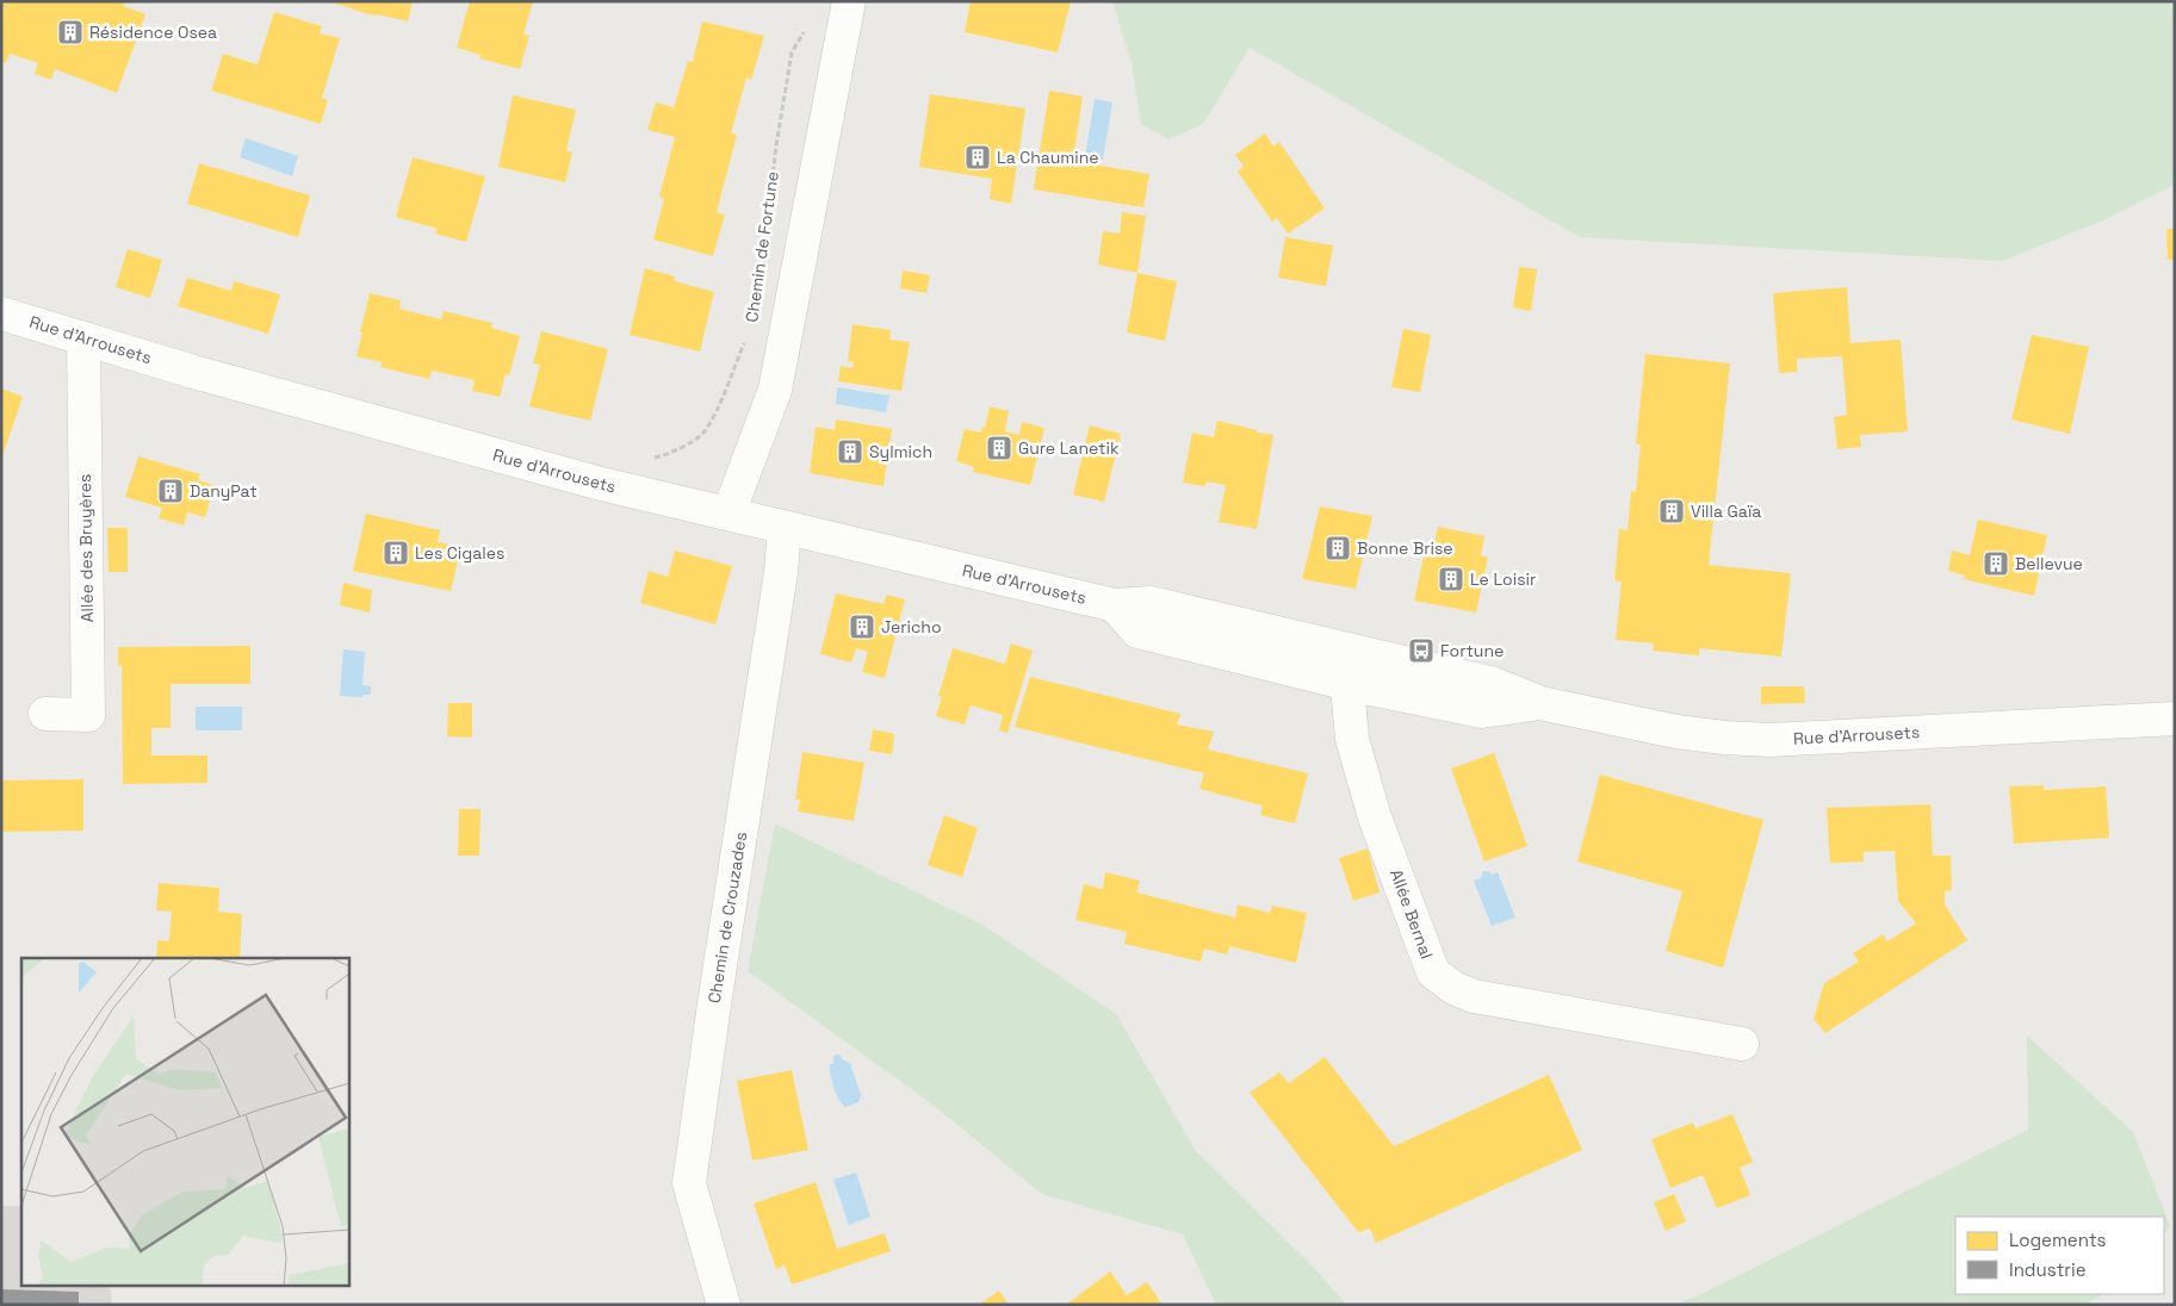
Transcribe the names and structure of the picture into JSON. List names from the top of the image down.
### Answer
{
  "streets": {
    "main road": [
      "Rue d'Arrousets",
      "Allée des Bruyères",
      "Allée Bernal",
      "Chemin de Crouzades"
    ],
    "path": ["Chemin de Fortune"]
  },
  "crossings": [
    ["Rue d'Arrousets", "Allée des Bruyères"],
    ["Rue d'Arrousets", "Allée Bernal"],
    ["Rue d'Arrousets", "Chemin de Crouzades"]
  ],
  "places": {
    "building": [
      "Résidence Osea",
      "La Chaumine",
      "Gure Lanetik",
      "Sylmich",
      "DanyPat",
      "Villa Gaïa",
      "Bonne Brise",
      "Les Cigales",
      "Bellevue",
      "Le Loisir",
      "Jericho"
    ],
    "bus stop": ["Fortune"]
  },
  "legend": ["Logements", "Industrie"]
}
